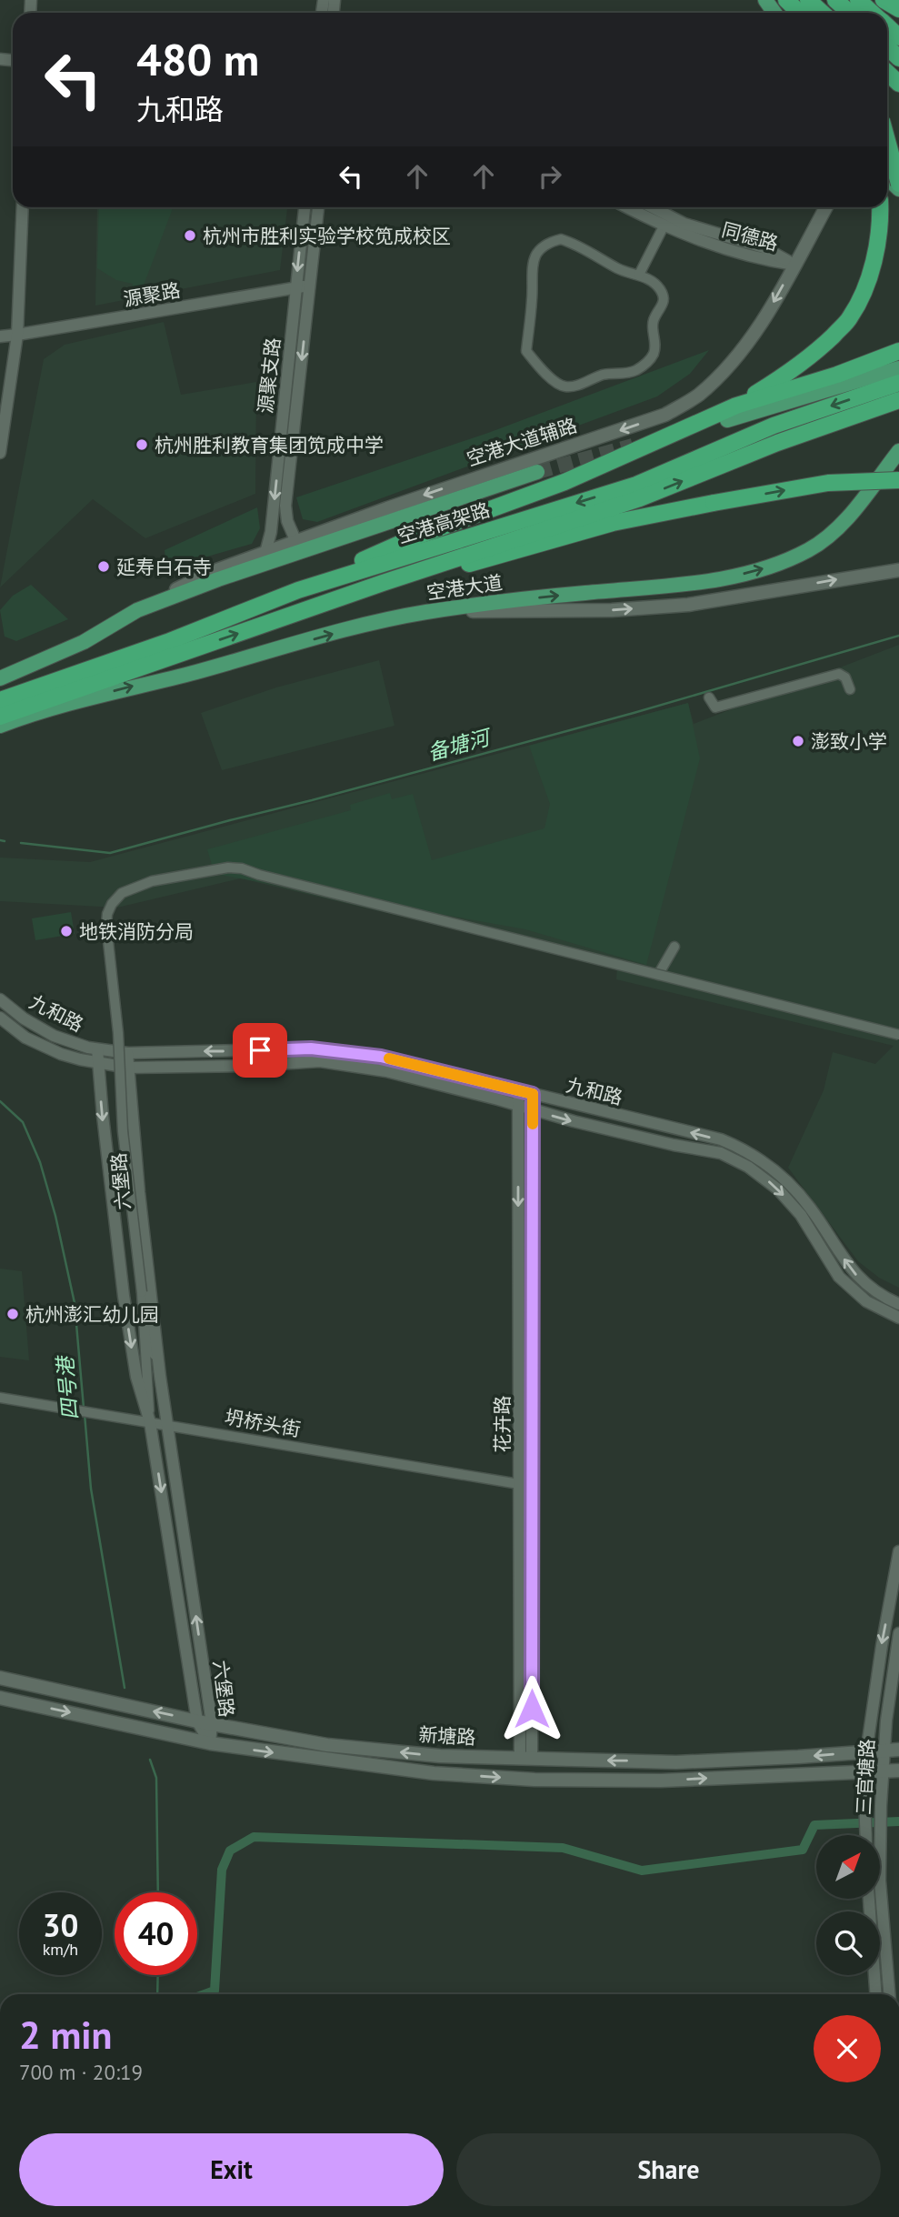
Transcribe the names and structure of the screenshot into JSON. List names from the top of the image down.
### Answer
{
  "streets": {
    "highway": ["空港高架路"],
    "main road": ["空港大道辅路", "空港大道", "新塘路"],
    "street": [
      "同德路",
      "源聚路",
      "源聚支路",
      "九和路",
      "六堡路",
      "坍桥头街",
      "花卉路",
      "三官塘路"
    ]
  },
  "crossings": [
    ["同德路", "空港大道辅路"],
    ["源聚路", "源聚支路"],
    ["源聚支路", "空港大道辅路"],
    ["九和路", "六堡路"],
    ["九和路", "花卉路"],
    ["六堡路", "坍桥头街"],
    ["六堡路", "新塘路"],
    ["坍桥头街", "花卉路"],
    ["花卉路", "新塘路"],
    ["新塘路", "三官塘路"]
  ],
  "one_way": ["源聚支路"],
  "water": ["备塘河", "四号港"],
  "places": [
    "杭州市胜利实验学校笕成校区",
    "杭州胜利教育集团笕成中学",
    "延寿白石寺",
    "澎致小学",
    "地铁消防分局",
    "杭州澎汇幼儿园"
  ],
  "north": "top right",
  "page": {
    "turn": ["480 m", "九和路"],
    "speed": "30 km/h",
    "limit": "40",
    "heading": ["2 min", "700 m · 20:19"],
    "buttons": ["Exit", "Share"]
  }
}
